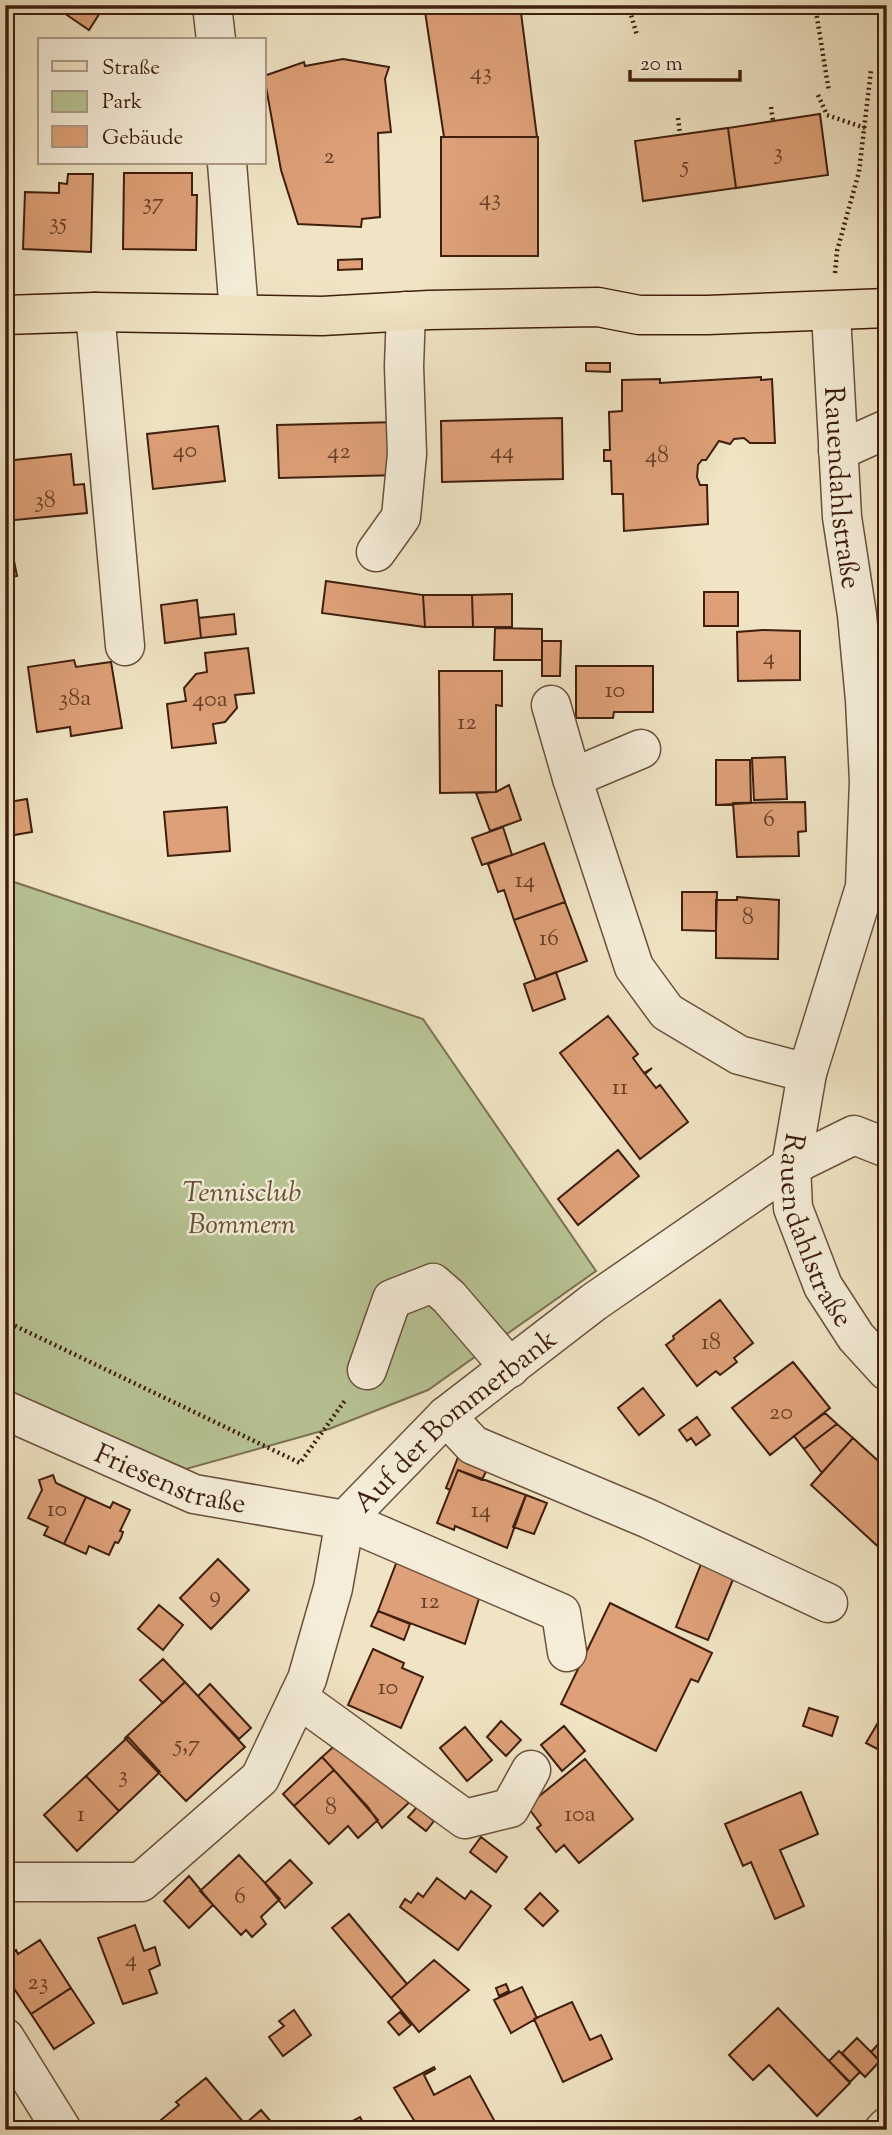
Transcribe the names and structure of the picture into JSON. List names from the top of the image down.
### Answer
{
  "streets": {
    "street": ["Rauendahlstraße", "Auf der Bommerbank", "Friesenstraße"]
  },
  "crossings": [
    ["Rauendahlstraße", "Auf der Bommerbank"],
    ["Auf der Bommerbank", "Friesenstraße"]
  ],
  "parks": ["Tennisclub Bommern"],
  "house_numbers": [
    "43",
    "3",
    "2",
    "5",
    "43",
    "37",
    "35",
    "40",
    "42",
    "44",
    "48",
    "38",
    "4",
    "10",
    "38a",
    "40a",
    "12",
    "6",
    "14",
    "8",
    "16",
    "11",
    "18",
    "20",
    "10",
    "14",
    "9",
    "12",
    "10",
    "5,7",
    "3",
    "8",
    "1",
    "10a",
    "6",
    "4",
    "23"
  ],
  "legend": ["Straße", "Park", "Gebäude"],
  "scale_bar": "20 m"
}
